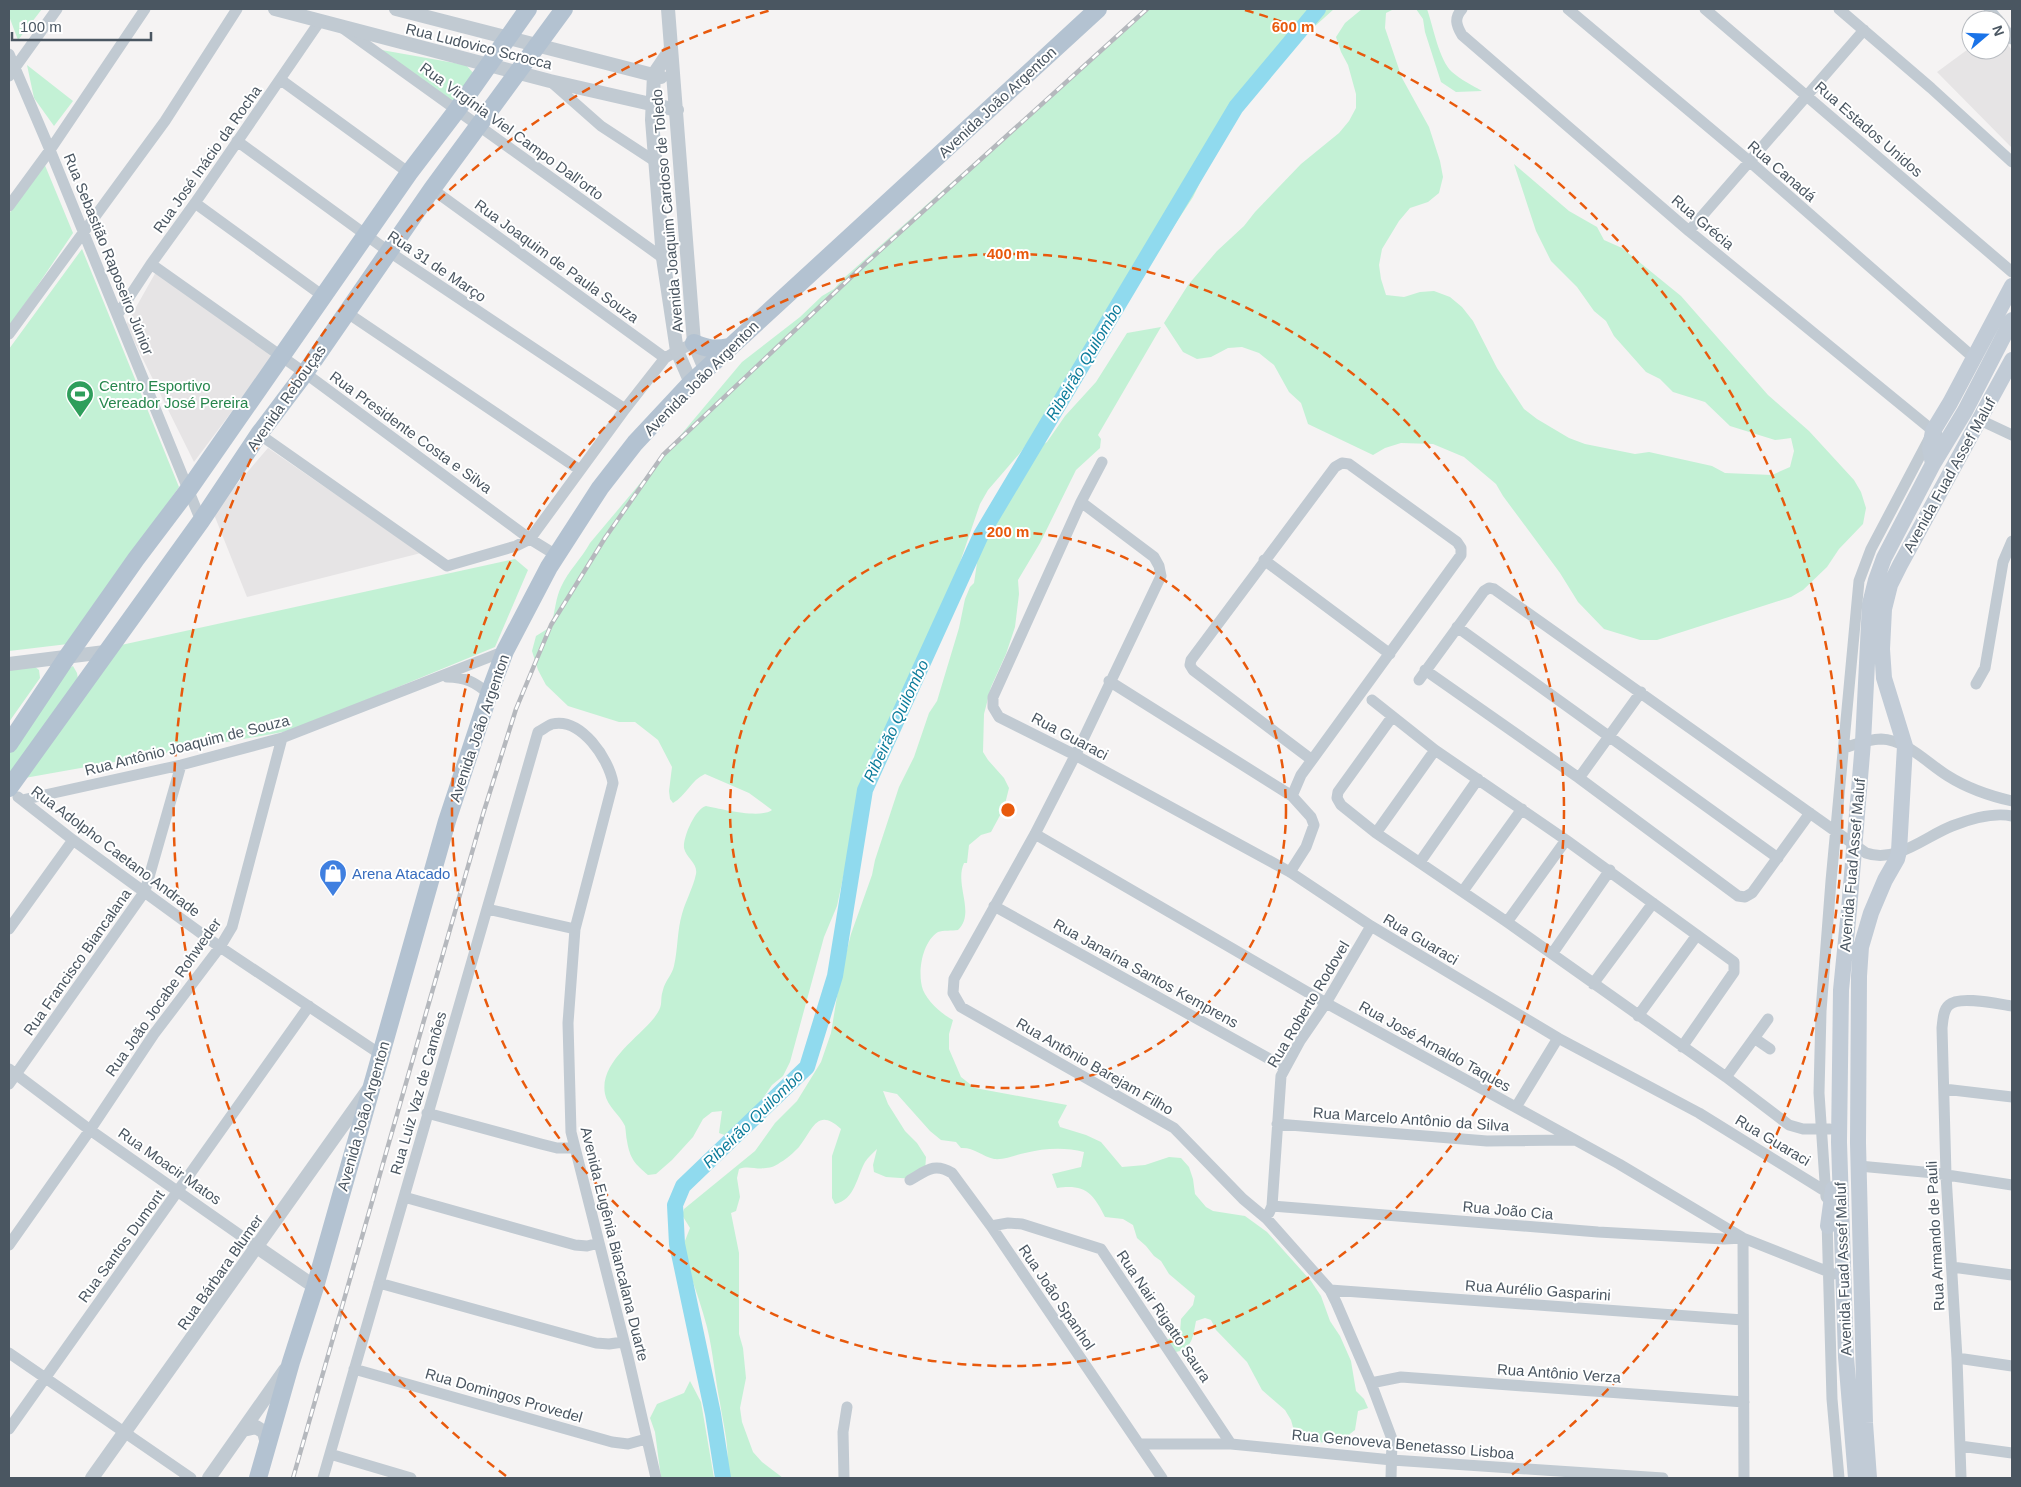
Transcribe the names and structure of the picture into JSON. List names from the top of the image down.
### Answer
{
  "streets": {
    "main road": ["Avenida João Argenton", "Avenida Rebouças", "Avenida Fuad Assef Maluf"],
    "street": [
      "Rua Ludovico Scrocca",
      "Rua Estados Unidos",
      "Rua Virgínia Viel Campo Dall'orto",
      "Rua José Inácio da Rocha",
      "Rua Canadá",
      "Avenida Joaquim Cardoso de Toledo",
      "Rua Grécia",
      "Rua Sebastião Raposeiro Júnior",
      "Rua Joaquim de Paula Souza",
      "Rua 31 de Março",
      "Rua Presidente Costa e Silva",
      "Rua Guaraci",
      "Rua Antônio Joaquim de Souza",
      "Rua Adolpho Caetano Andrade",
      "Rua Francisco Biancalana",
      "Rua Janaína Santos Kemprens",
      "Rua João Jocabe Rohweder",
      "Rua Roberto Rodovel",
      "Rua José Arnaldo Taques",
      "Rua Antônio Barejam Filho",
      "Rua Luiz Vaz de Camões",
      "Rua Marcelo Antônio da Silva",
      "Rua Moacir Matos",
      "Rua João Cia",
      "Rua Armando de Pauli",
      "Avenida Eugênia Biancalana Duarte",
      "Rua Santos Dumont",
      "Rua Bárbara Blumer",
      "Rua Aurélio Gasparini",
      "Rua João Spanhol",
      "Rua Nair Rigatto Saura",
      "Rua Antônio Verza",
      "Rua Domingos Provedel",
      "Rua Genoveva Benetasso Lisboa"
    ]
  },
  "crossings": [
    ["Rua Ludovico Scrocca", "Rua Virgínia Viel Campo Dall'orto"],
    ["Rua Ludovico Scrocca", "Rua José Inácio da Rocha"],
    ["Rua Ludovico Scrocca", "Avenida Joaquim Cardoso de Toledo"],
    ["Rua Ludovico Scrocca", "Avenida Rebouças"],
    ["Avenida João Argenton", "Avenida Joaquim Cardoso de Toledo"],
    ["Avenida João Argenton", "Rua Presidente Costa e Silva"],
    ["Avenida João Argenton", "Rua Antônio Joaquim de Souza"],
    ["Avenida João Argenton", "Rua Adolpho Caetano Andrade"],
    ["Avenida João Argenton", "Rua Moacir Matos"],
    ["Avenida João Argenton", "Rua Bárbara Blumer"],
    ["Rua Virgínia Viel Campo Dall'orto", "Avenida Joaquim Cardoso de Toledo"],
    ["Rua Virgínia Viel Campo Dall'orto", "Avenida Rebouças"],
    ["Rua José Inácio da Rocha", "Rua Sebastião Raposeiro Júnior"],
    ["Rua José Inácio da Rocha", "Rua 31 de Março"],
    ["Rua José Inácio da Rocha", "Rua Presidente Costa e Silva"],
    ["Rua Canadá", "Avenida Fuad Assef Maluf"],
    ["Avenida Joaquim Cardoso de Toledo", "Rua Joaquim de Paula Souza"],
    ["Rua Grécia", "Avenida Fuad Assef Maluf"],
    ["Rua Sebastião Raposeiro Júnior", "Avenida Rebouças"],
    ["Rua Joaquim de Paula Souza", "Avenida Rebouças"],
    ["Rua 31 de Março", "Avenida Rebouças"],
    ["Avenida Rebouças", "Rua Presidente Costa e Silva"],
    ["Avenida Rebouças", "Rua Adolpho Caetano Andrade"],
    ["Avenida Fuad Assef Maluf", "Rua José Arnaldo Taques"],
    ["Rua Guaraci", "Rua Roberto Rodovel"],
    ["Rua Antônio Joaquim de Souza", "Rua Adolpho Caetano Andrade"],
    ["Rua Antônio Joaquim de Souza", "Rua Francisco Biancalana"],
    ["Rua Antônio Joaquim de Souza", "Rua João Jocabe Rohweder"],
    ["Rua Adolpho Caetano Andrade", "Rua Francisco Biancalana"],
    ["Rua Adolpho Caetano Andrade", "Rua João Jocabe Rohweder"],
    ["Rua Adolpho Caetano Andrade", "Rua Santos Dumont"],
    ["Rua Francisco Biancalana", "Rua Moacir Matos"],
    ["Rua Janaína Santos Kemprens", "Rua Roberto Rodovel"],
    ["Rua Janaína Santos Kemprens", "Rua Antônio Barejam Filho"],
    ["Rua João Jocabe Rohweder", "Rua Moacir Matos"],
    ["Rua Roberto Rodovel", "Rua José Arnaldo Taques"],
    ["Rua Roberto Rodovel", "Rua Antônio Barejam Filho"],
    ["Rua Roberto Rodovel", "Rua Marcelo Antônio da Silva"],
    ["Rua Roberto Rodovel", "Rua João Cia"],
    ["Rua José Arnaldo Taques", "Rua Marcelo Antônio da Silva"],
    ["Rua José Arnaldo Taques", "Rua João Cia"],
    ["Rua Antônio Barejam Filho", "Rua Aurélio Gasparini"],
    ["Rua Antônio Barejam Filho", "Rua Antônio Verza"],
    ["Rua Antônio Barejam Filho", "Rua Genoveva Benetasso Lisboa"],
    ["Rua Luiz Vaz de Camões", "Avenida Eugênia Biancalana Duarte"],
    ["Rua Luiz Vaz de Camões", "Rua Domingos Provedel"],
    ["Rua Moacir Matos", "Rua Santos Dumont"],
    ["Rua Moacir Matos", "Rua Bárbara Blumer"],
    ["Avenida Eugênia Biancalana Duarte", "Rua Domingos Provedel"],
    ["Rua João Spanhol", "Rua Nair Rigatto Saura"],
    ["Rua João Spanhol", "Rua Genoveva Benetasso Lisboa"],
    ["Rua Nair Rigatto Saura", "Rua Genoveva Benetasso Lisboa"]
  ],
  "water": ["Ribeirão Quilombo"],
  "places": {
    "sports": ["Centro Esportivo Vereador José Pereira"],
    "shop": ["Arena Atacado"]
  },
  "scale_bar": "100 m",
  "north": "right",
  "rings": ["600 m", "400 m", "200 m"]
}
